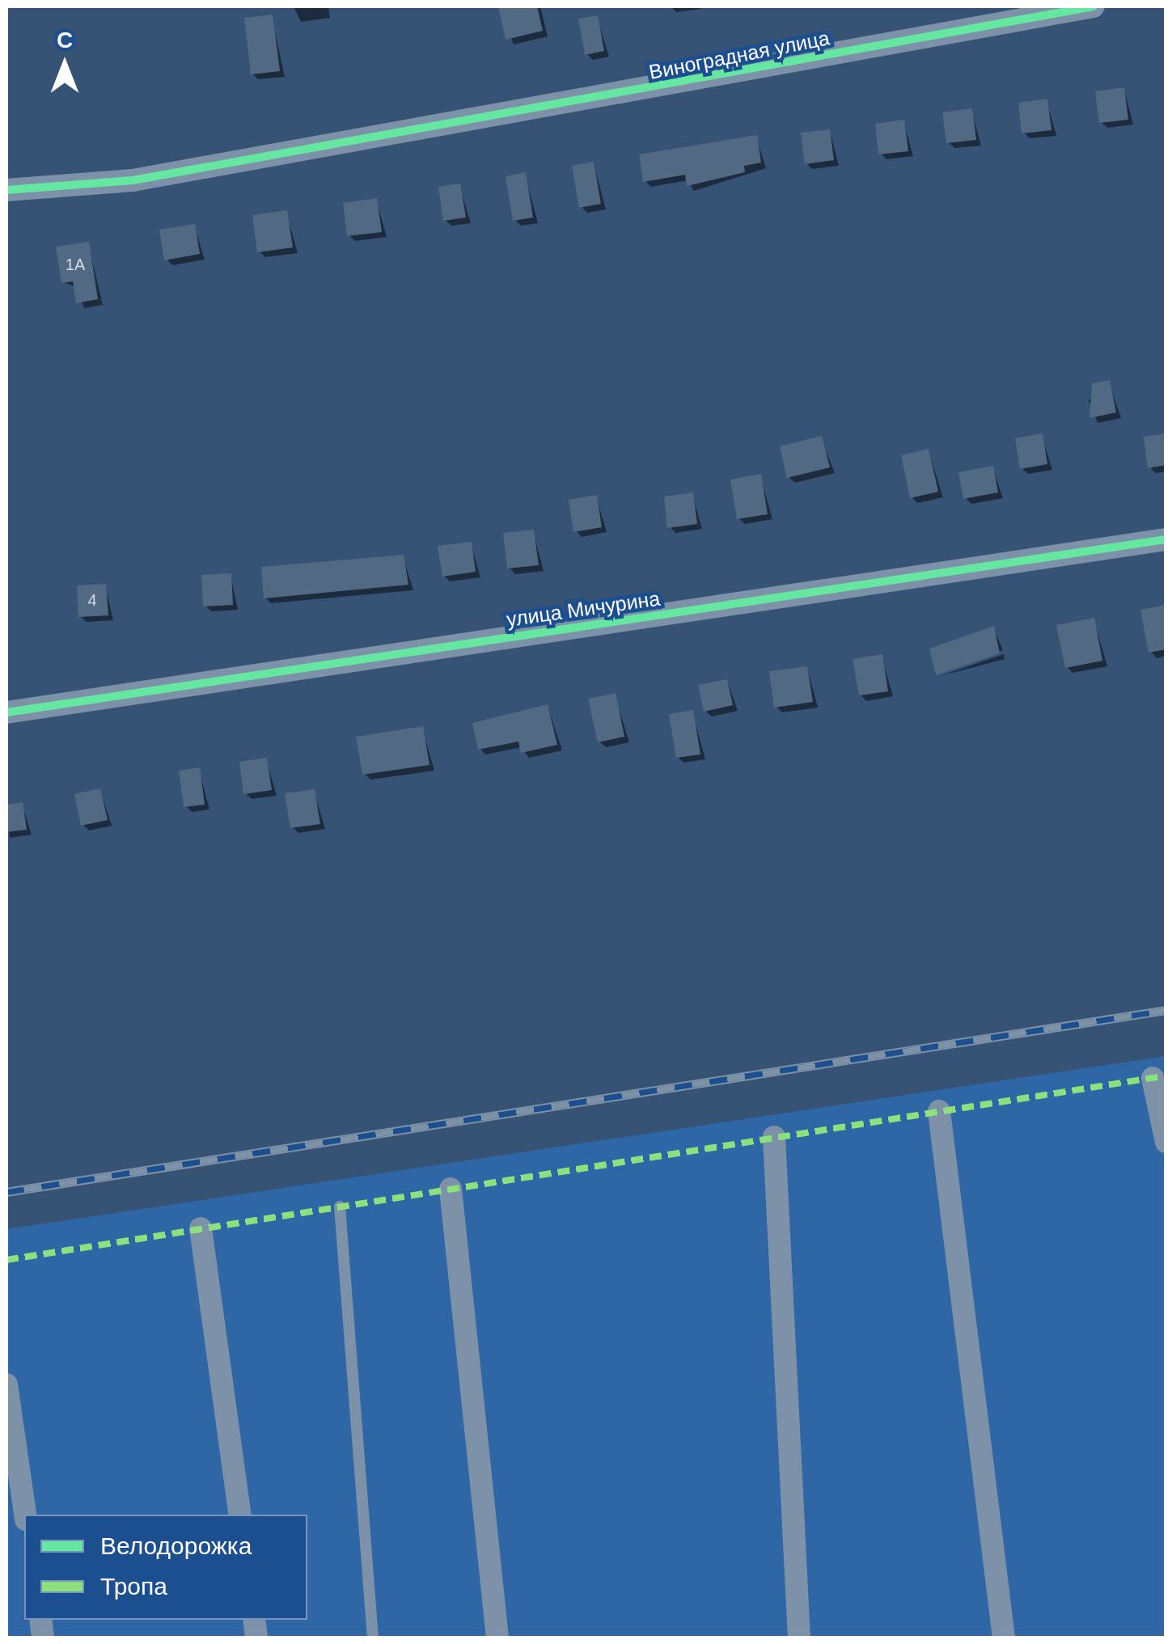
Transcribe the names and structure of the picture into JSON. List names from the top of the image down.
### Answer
{
  "streets": {
    "street": ["Виноградная улица", "улица Мичурина"]
  },
  "house_numbers": ["1А", "4"],
  "legend": ["Велодорожка", "Тропа"],
  "north": "top"
}
